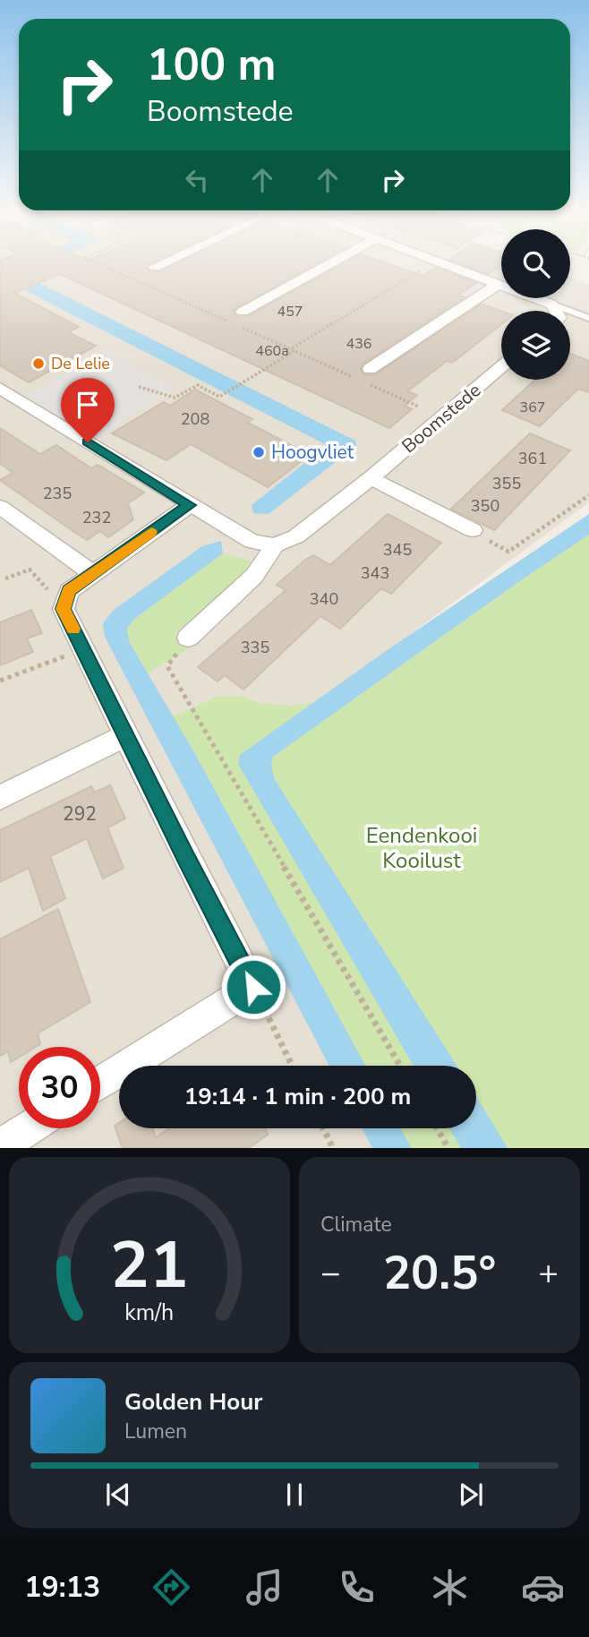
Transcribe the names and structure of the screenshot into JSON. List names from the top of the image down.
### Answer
{
  "streets": {
    "street": ["Boomstede"]
  },
  "parks": ["Eendenkooi Kooilust"],
  "places": ["De Lelie", "Hoogvliet"],
  "house_numbers": [
    "457",
    "436",
    "460a",
    "367",
    "208",
    "361",
    "355",
    "235",
    "350",
    "232",
    "345",
    "343",
    "340",
    "335",
    "292"
  ],
  "page": {
    "turn": ["100 m", "Boomstede"],
    "limit": "30",
    "trip": "19:14 · 1 min · 200 m",
    "tile": "Climate",
    "heat": ["−", "20.5°", "+"],
    "song": ["Golden Hour", "Lumen"],
    "tabs": "19:13",
    "gauge": ["21", "km/h"]
  }
}
